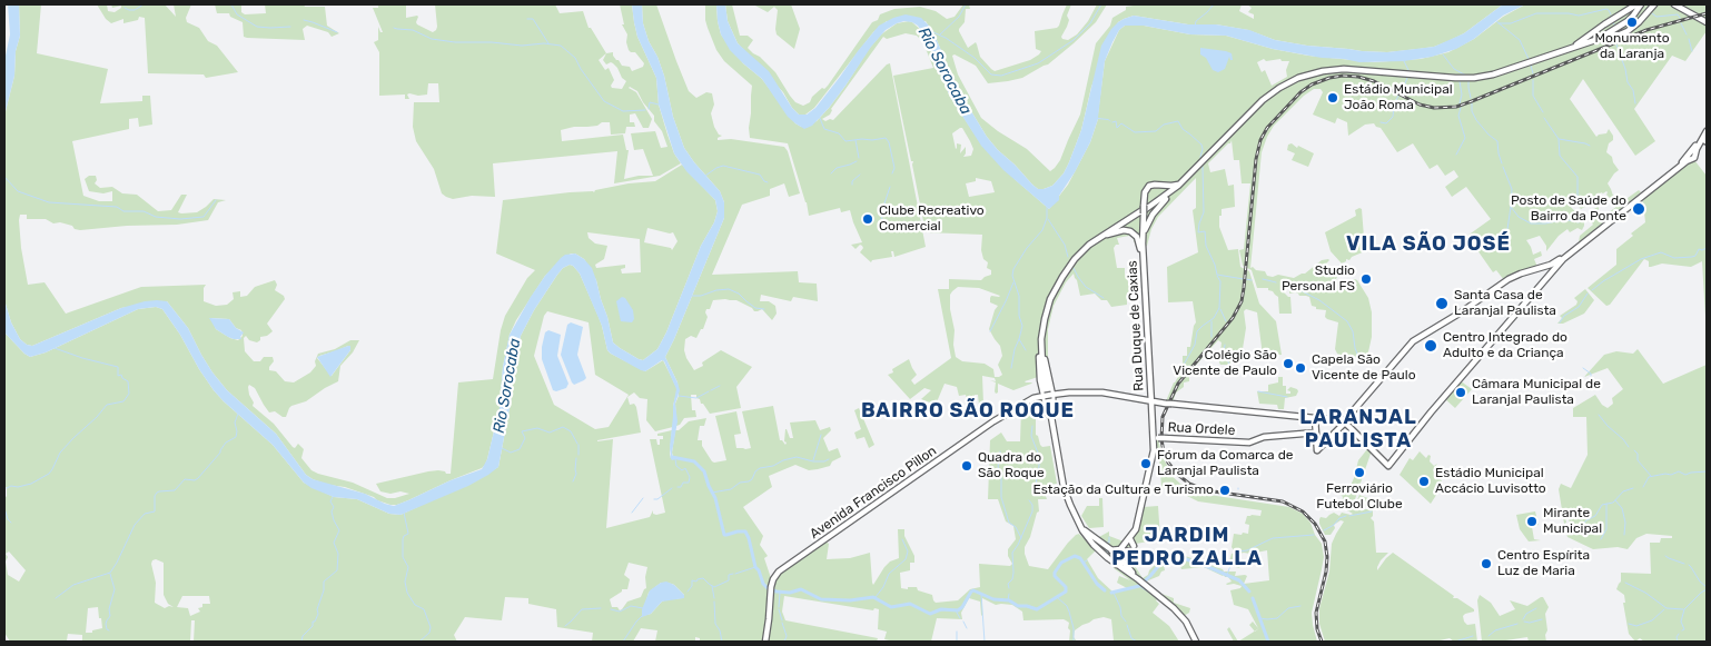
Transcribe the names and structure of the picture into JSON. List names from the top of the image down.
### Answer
{
  "streets": {
    "main road": ["Rua Duque de Caxias", "Rua Ordele", "Avenida Francisco Pillon"]
  },
  "crossings": [
    ["Rua Duque de Caxias", "Rua Ordele"],
    ["Rua Duque de Caxias", "Avenida Francisco Pillon"]
  ],
  "districts": [
    "VILA SÃO JOSÉ",
    "BAIRRO SÃO ROQUE",
    "LARANJAL PAULISTA",
    "JARDIM PEDRO ZALLA"
  ],
  "water": ["Rio Sorocaba"],
  "places": [
    "Monumento da Laranja",
    "Estádio Municipal João Roma",
    "Posto de Saúde do Bairro da Ponte",
    "Clube Recreativo Comercial",
    "Studio Personal FS",
    "Santa Casa de Laranjal Paulista",
    "Centro Integrado do Adulto e da Criança",
    "Colégio São Vicente de Paulo",
    "Capela São Vicente de Paulo",
    "Câmara Municipal de Laranjal Paulista",
    "Fórum da Comarca de Laranjal Paulista",
    "Quadra do São Roque",
    "Ferroviário Futebol Clube",
    "Estádio Municipal Accácio Luvisotto",
    "Estação da Cultura e Turismo",
    "Mirante Municipal",
    "Centro Espírita Luz de Maria"
  ]
}
